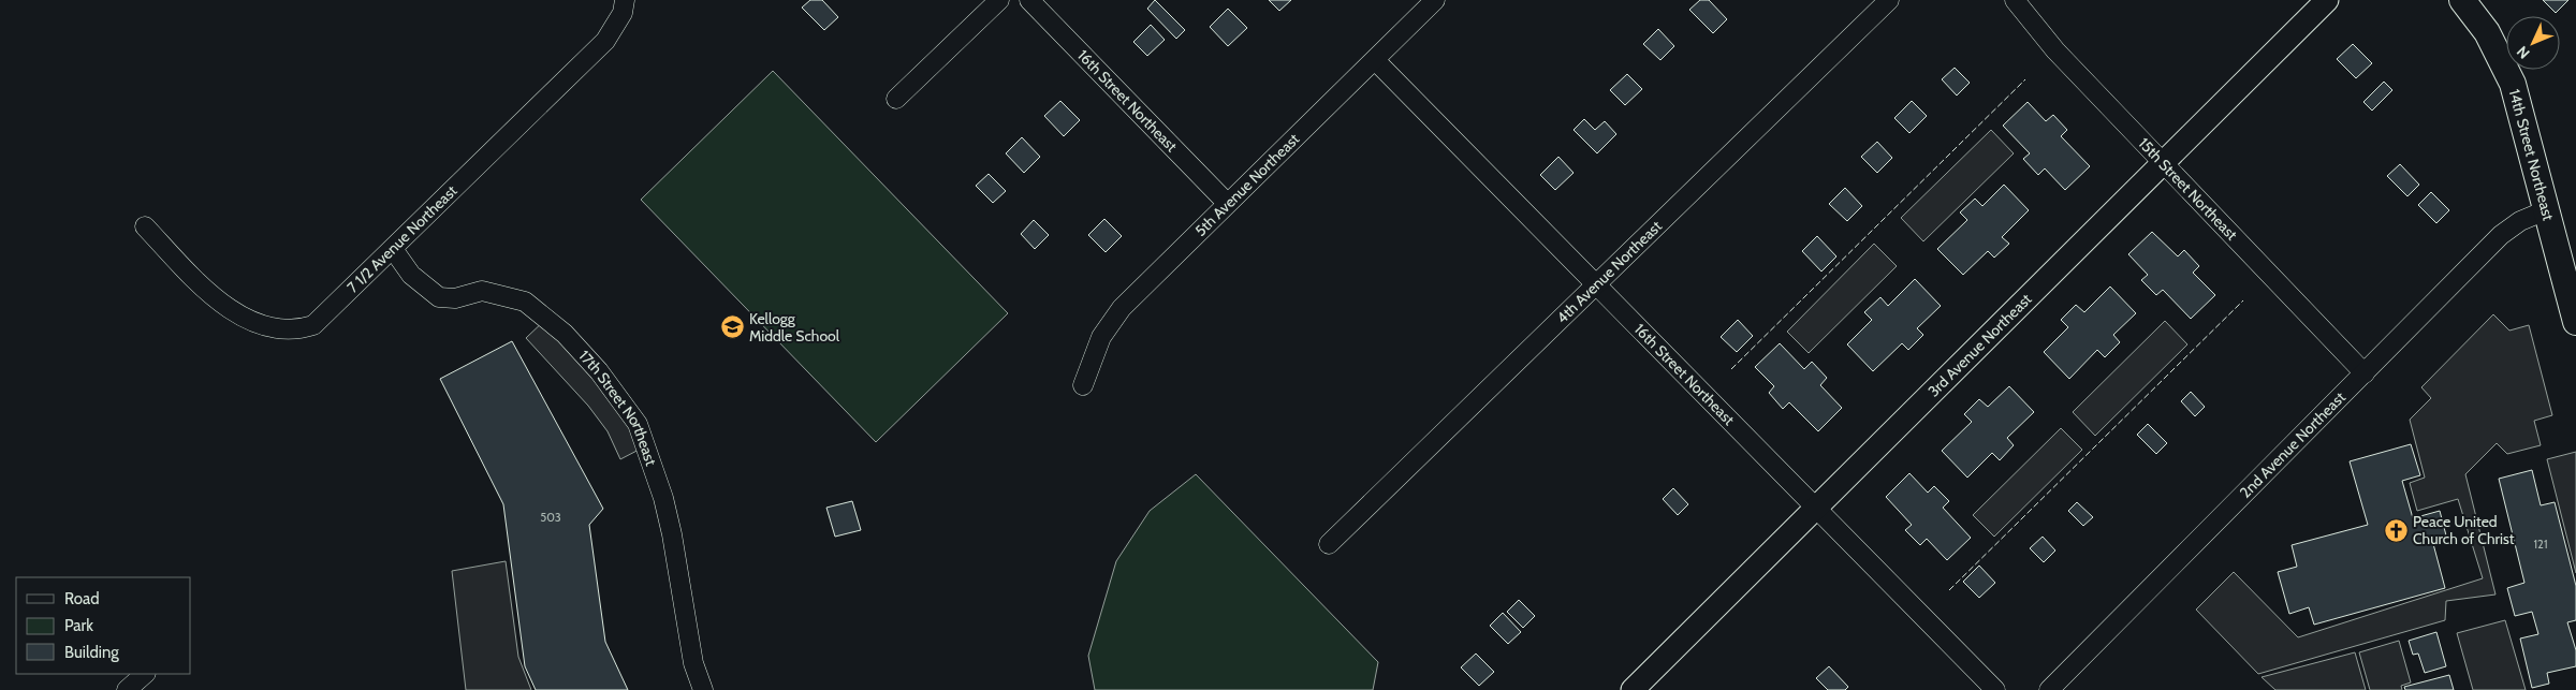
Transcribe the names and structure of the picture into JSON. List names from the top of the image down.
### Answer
{
  "streets": {
    "main road": ["14th Street Northeast"],
    "street": [
      "16th Street Northeast",
      "5th Avenue Northeast",
      "15th Street Northeast",
      "7 1/2 Avenue Northeast",
      "4th Avenue Northeast",
      "3rd Avenue Northeast",
      "17th Street Northeast",
      "2nd Avenue Northeast"
    ]
  },
  "crossings": [
    ["16th Street Northeast", "5th Avenue Northeast"],
    ["16th Street Northeast", "4th Avenue Northeast"],
    ["16th Street Northeast", "3rd Avenue Northeast"],
    ["14th Street Northeast", "2nd Avenue Northeast"],
    ["15th Street Northeast", "3rd Avenue Northeast"],
    ["15th Street Northeast", "2nd Avenue Northeast"],
    ["7 1/2 Avenue Northeast", "17th Street Northeast"]
  ],
  "places": {
    "school or university": ["Kellogg Middle School"],
    "church": ["Peace United Church of Christ"]
  },
  "house_numbers": ["503", "121"],
  "legend": ["Road", "Park", "Building"],
  "north": "bottom left"
}
